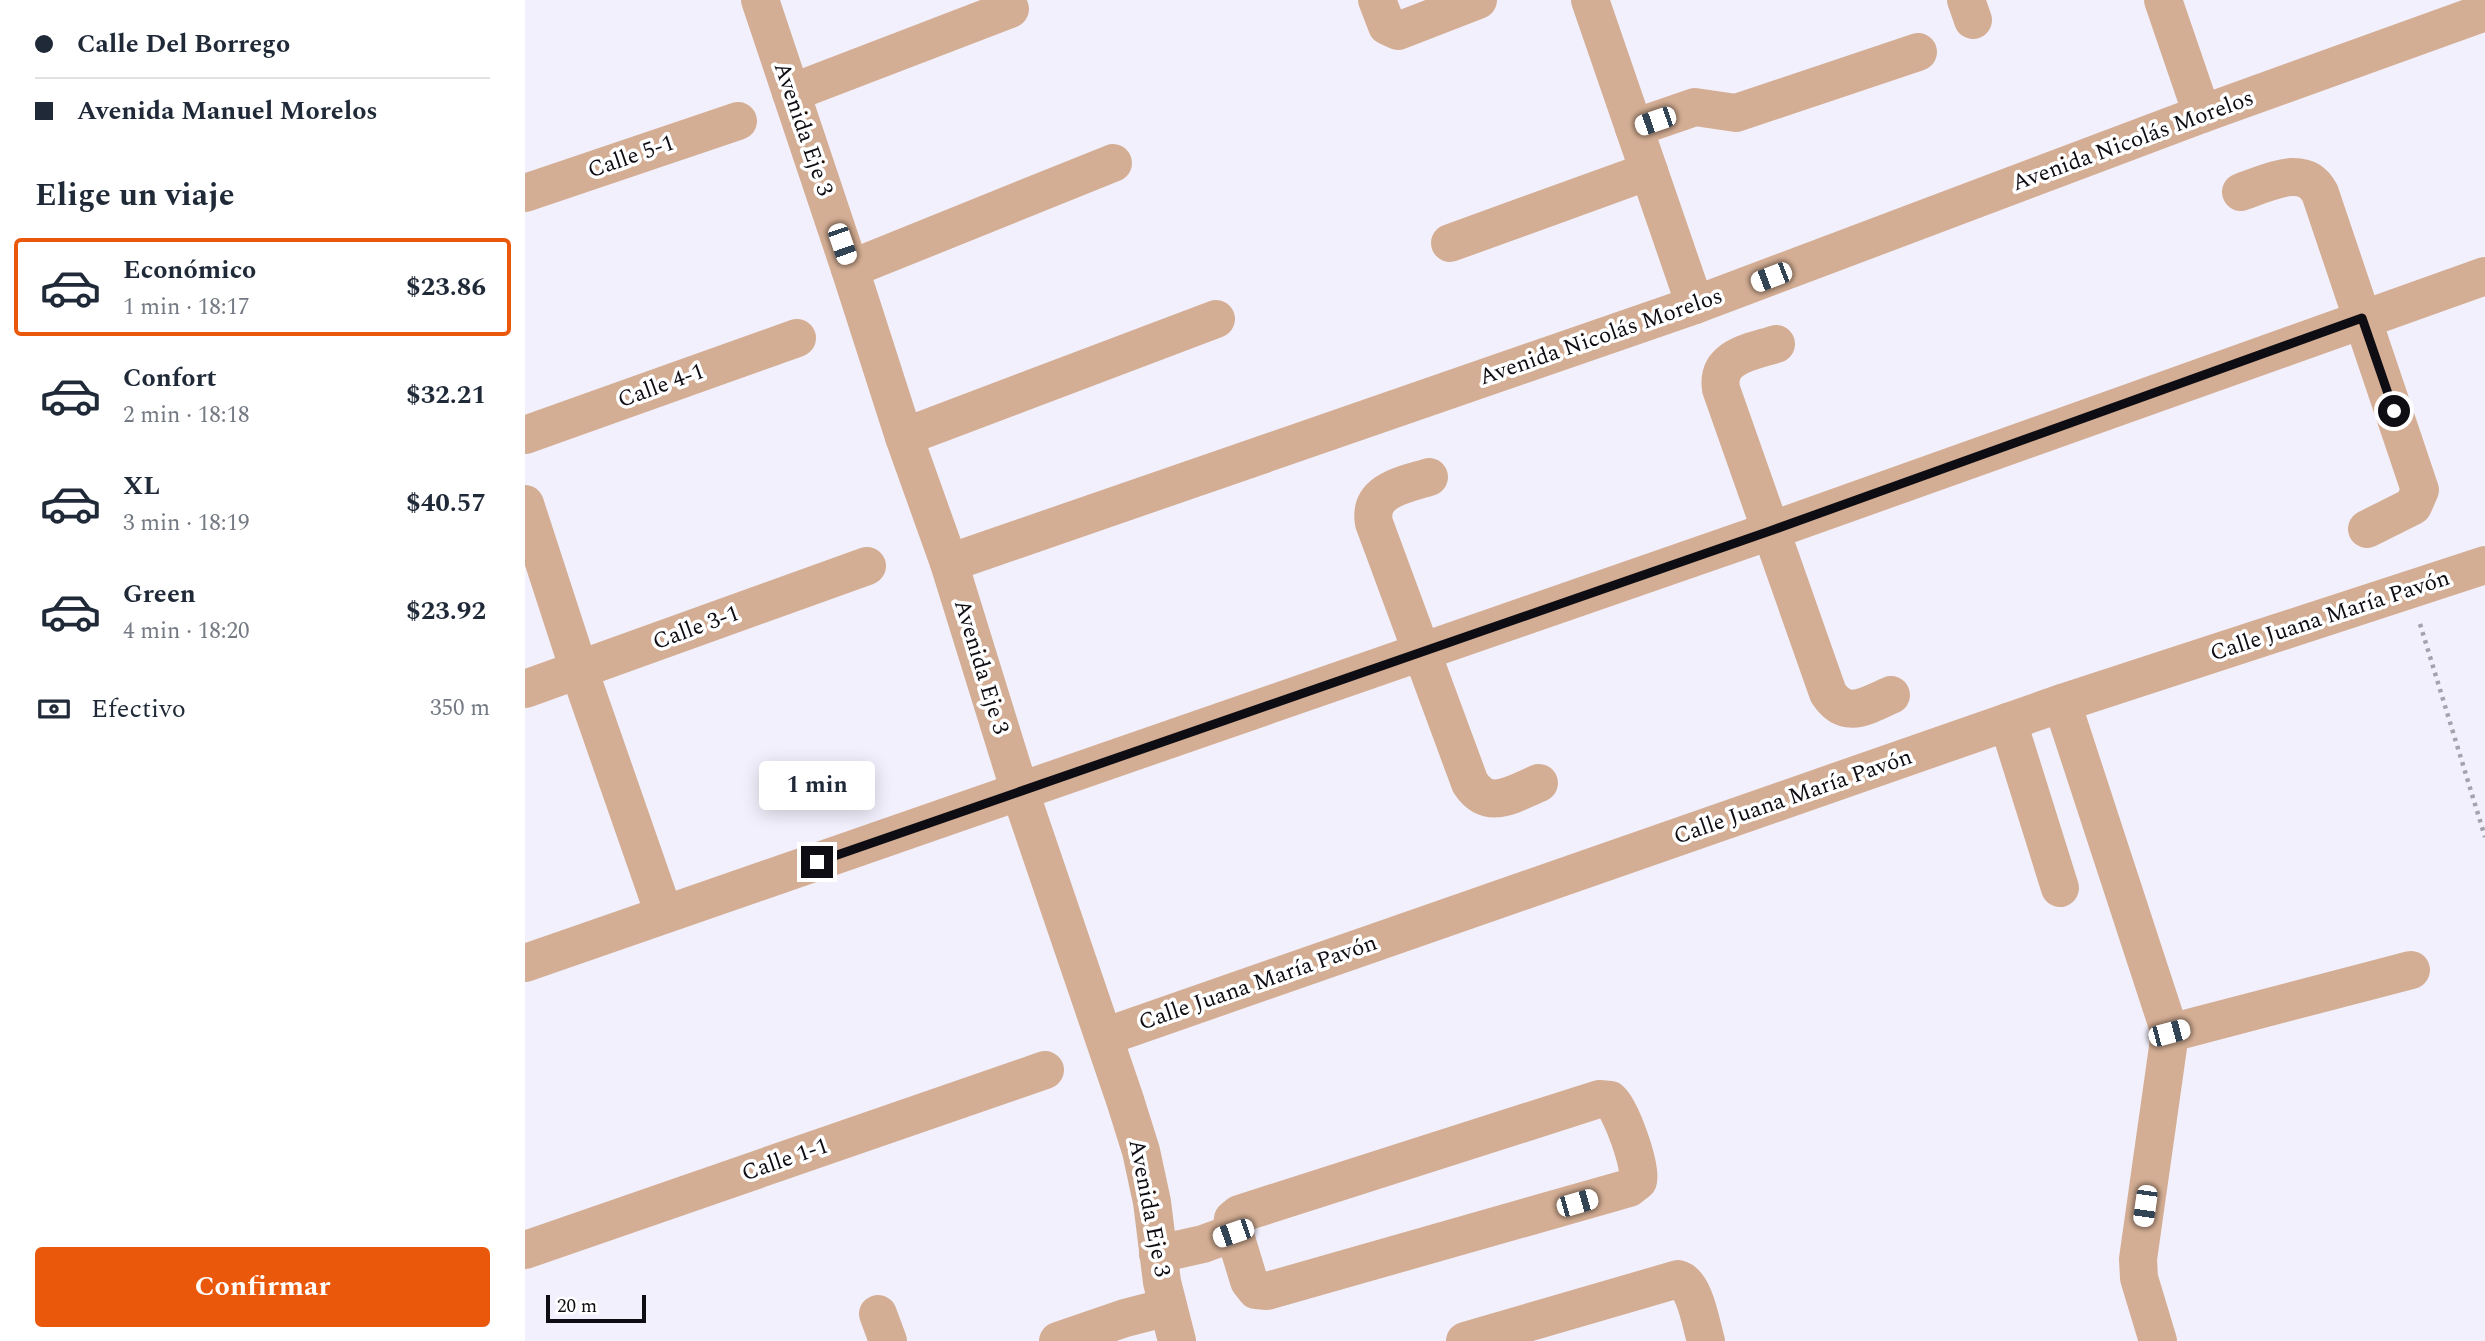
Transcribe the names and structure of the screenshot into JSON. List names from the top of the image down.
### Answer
{
  "streets": {
    "street": [
      "Avenida Eje 3",
      "Avenida Nicolás Morelos",
      "Calle 5-1",
      "Calle 4-1",
      "Calle Juana María Pavón",
      "Calle 3-1",
      "Calle 1-1"
    ]
  },
  "crossings": [
    ["Avenida Eje 3", "Avenida Nicolás Morelos"],
    ["Avenida Eje 3", "Calle Juana María Pavón"]
  ],
  "scale_bar": "20 m",
  "page": {
    "banner": ["Calle Del Borrego", "Avenida Manuel Morelos"],
    "heading": "Elige un viaje",
    "list": [
      {
        "name": "Económico",
        "note": "1 min · 18:17",
        "value": "$23.86"
      },
      {
        "name": "Confort",
        "note": "2 min · 18:18",
        "value": "$32.21"
      },
      {
        "name": "XL",
        "note": "3 min · 18:19",
        "value": "$40.57"
      },
      {
        "name": "Green",
        "note": "4 min · 18:20",
        "value": "$23.92"
      }
    ],
    "pay": ["Efectivo", "350 m"],
    "bubble": "1 min",
    "buttons": "Confirmar",
    "scale": "20 m"
  }
}
